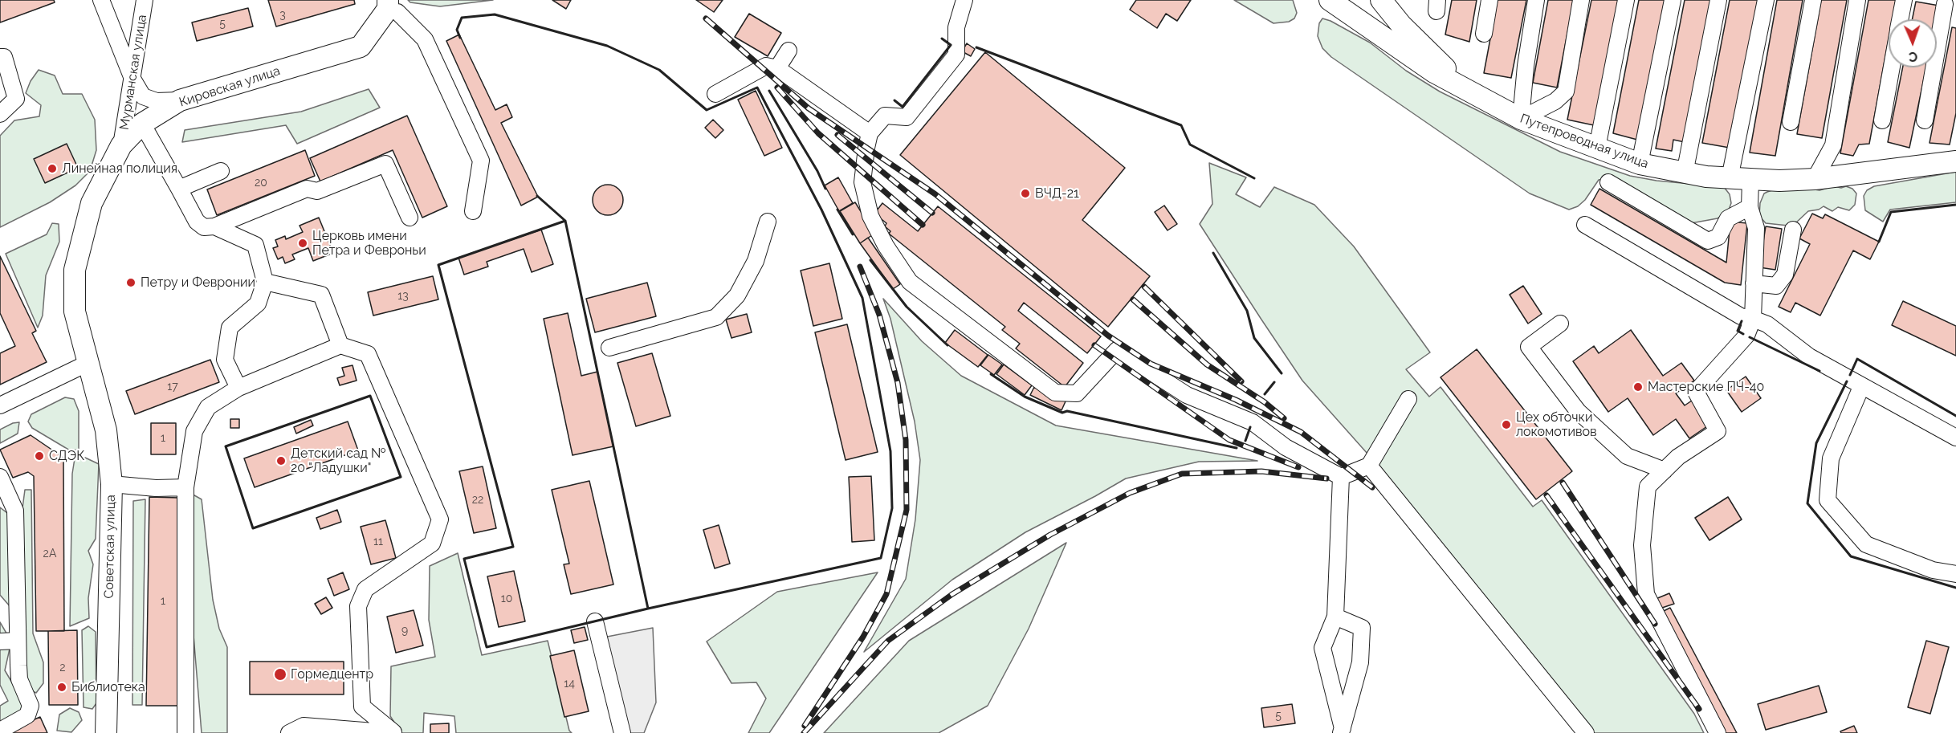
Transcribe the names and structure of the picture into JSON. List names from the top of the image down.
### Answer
{
  "streets": {
    "main road": ["Кировская улица", "Путепроводная улица", "Советская улица"],
    "street": ["Мурманская улица"]
  },
  "crossings": [
    ["Мурманская улица", "Кировская улица"],
    ["Кировская улица", "Советская улица"]
  ],
  "places": [
    "Линейная полиция",
    "ВЧД-21",
    "Церковь имени Петра и Февроньи",
    "Петру и Февронии",
    "Мастерские ПЧ-40",
    "Цех обточки локомотивов",
    "СДЭК",
    "Детский сад № 20 \"Ладушки\"",
    "Гормедцентр",
    "Библиотека"
  ],
  "house_numbers": [
    "3",
    "5",
    "20",
    "13",
    "17",
    "1",
    "22",
    "11",
    "2А",
    "10",
    "1",
    "9",
    "2",
    "14",
    "5"
  ],
  "north": "bottom"
}
